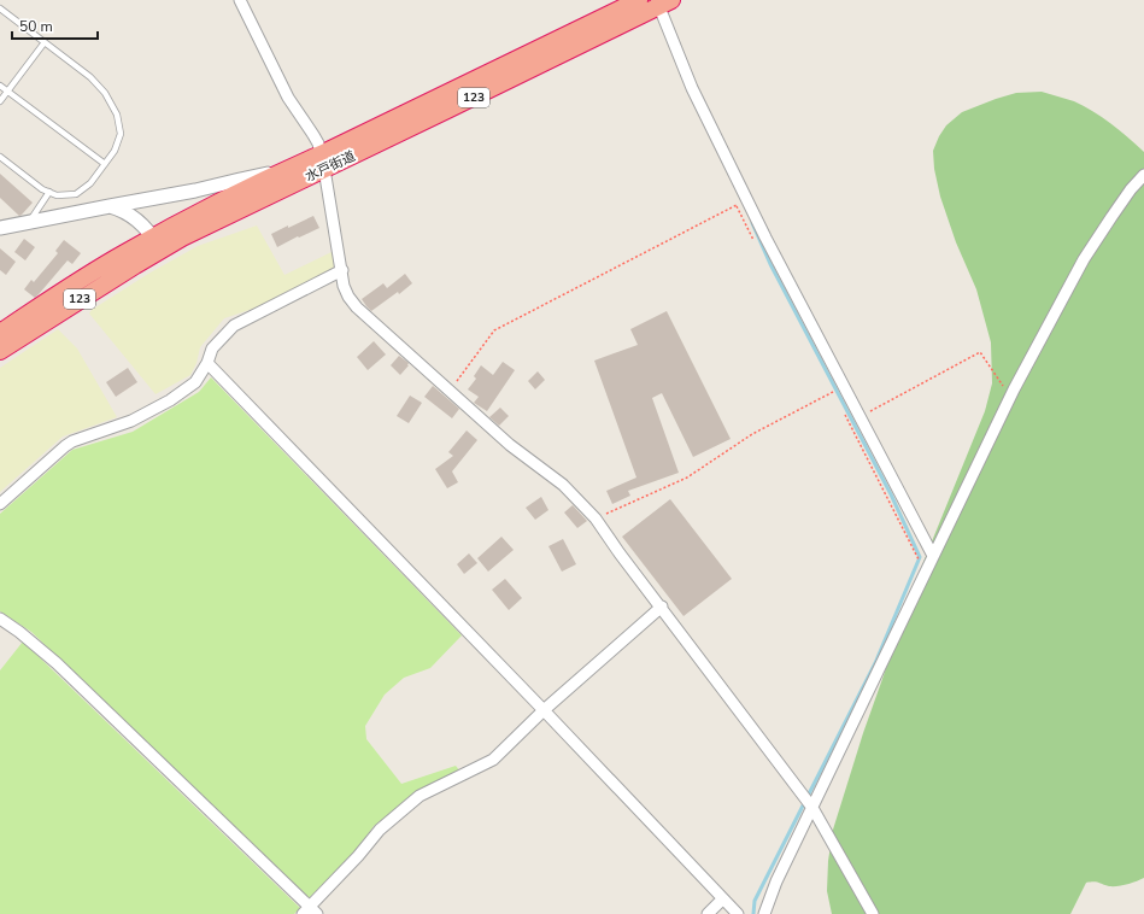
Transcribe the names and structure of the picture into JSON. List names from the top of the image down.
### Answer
{
  "streets": {
    "highway": ["123", "水戸街道"]
  },
  "scale_bar": "50 m"
}
